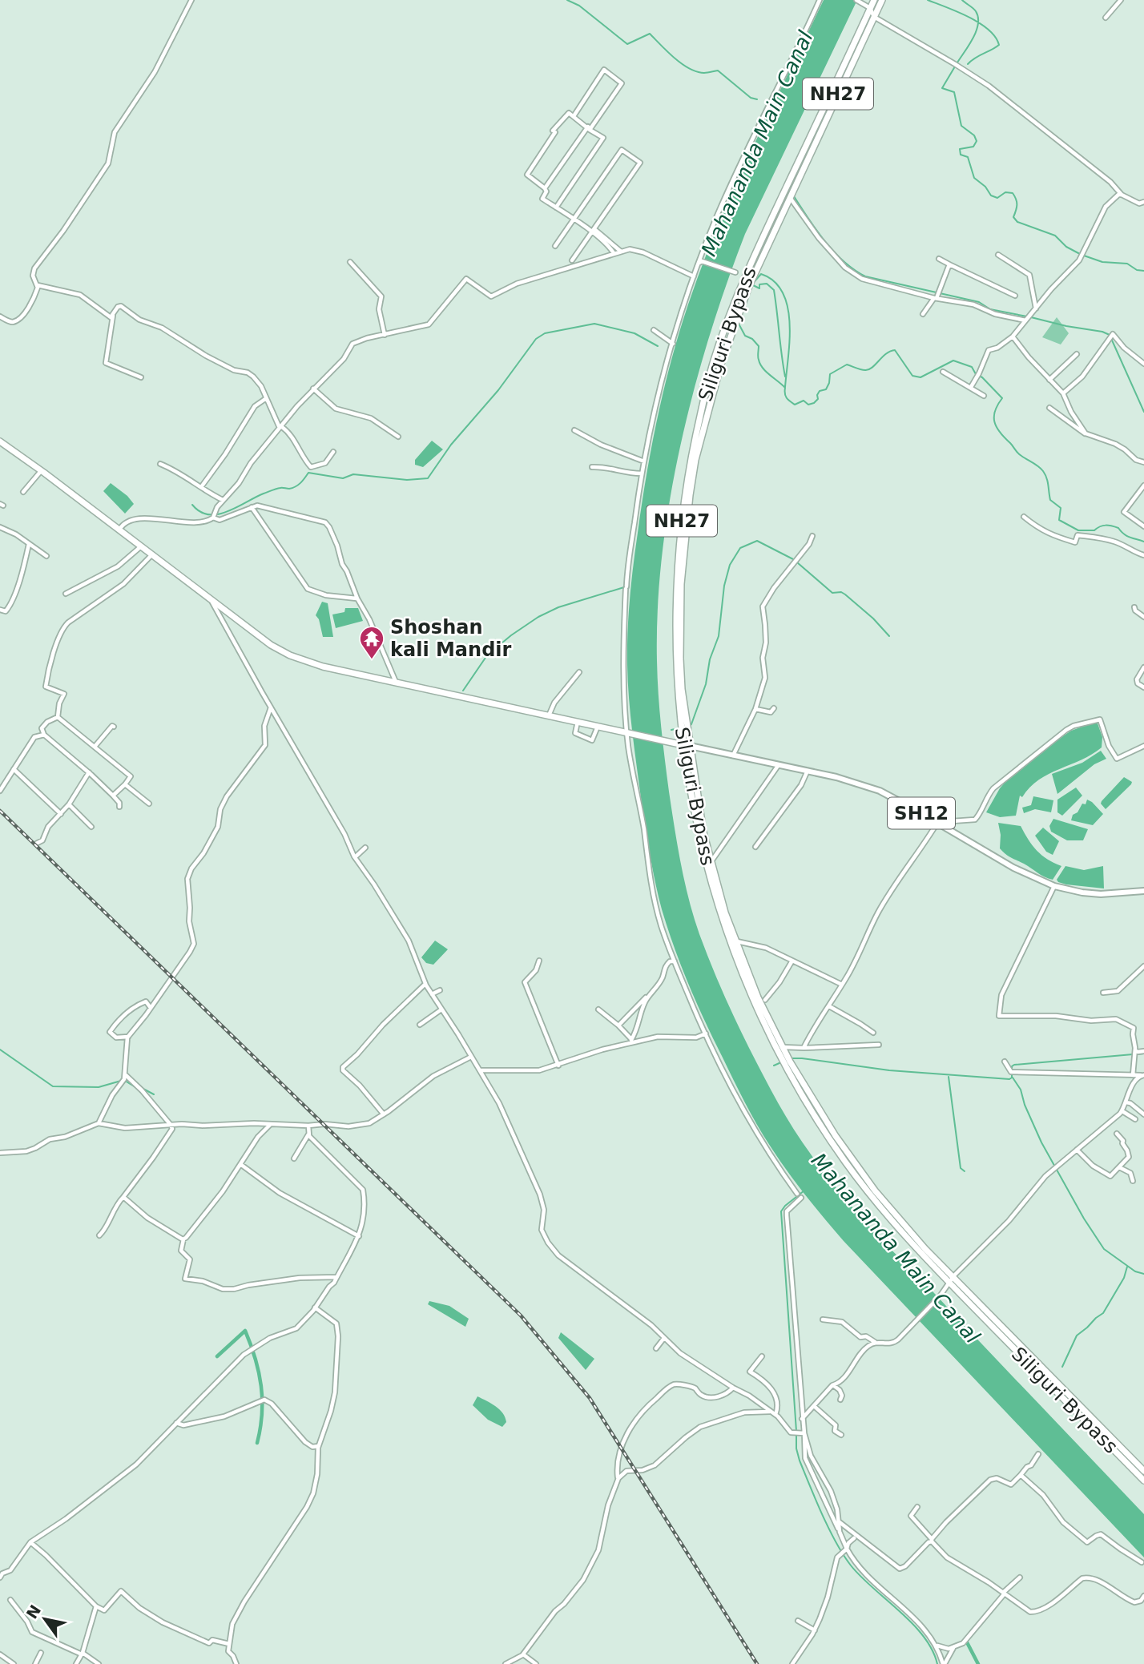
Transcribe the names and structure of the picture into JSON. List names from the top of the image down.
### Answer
{
  "streets": {
    "highway": ["NH27", "Siliguri Bypass"],
    "main road": ["SH12"]
  },
  "crossings": [
    ["NH27", "Siliguri Bypass"],
    ["NH27", "SH12"],
    ["Siliguri Bypass", "SH12"]
  ],
  "water": ["Mahananda Main Canal"],
  "places": {
    "temple": ["Shoshan kali Mandir"]
  },
  "north": "top left"
}
